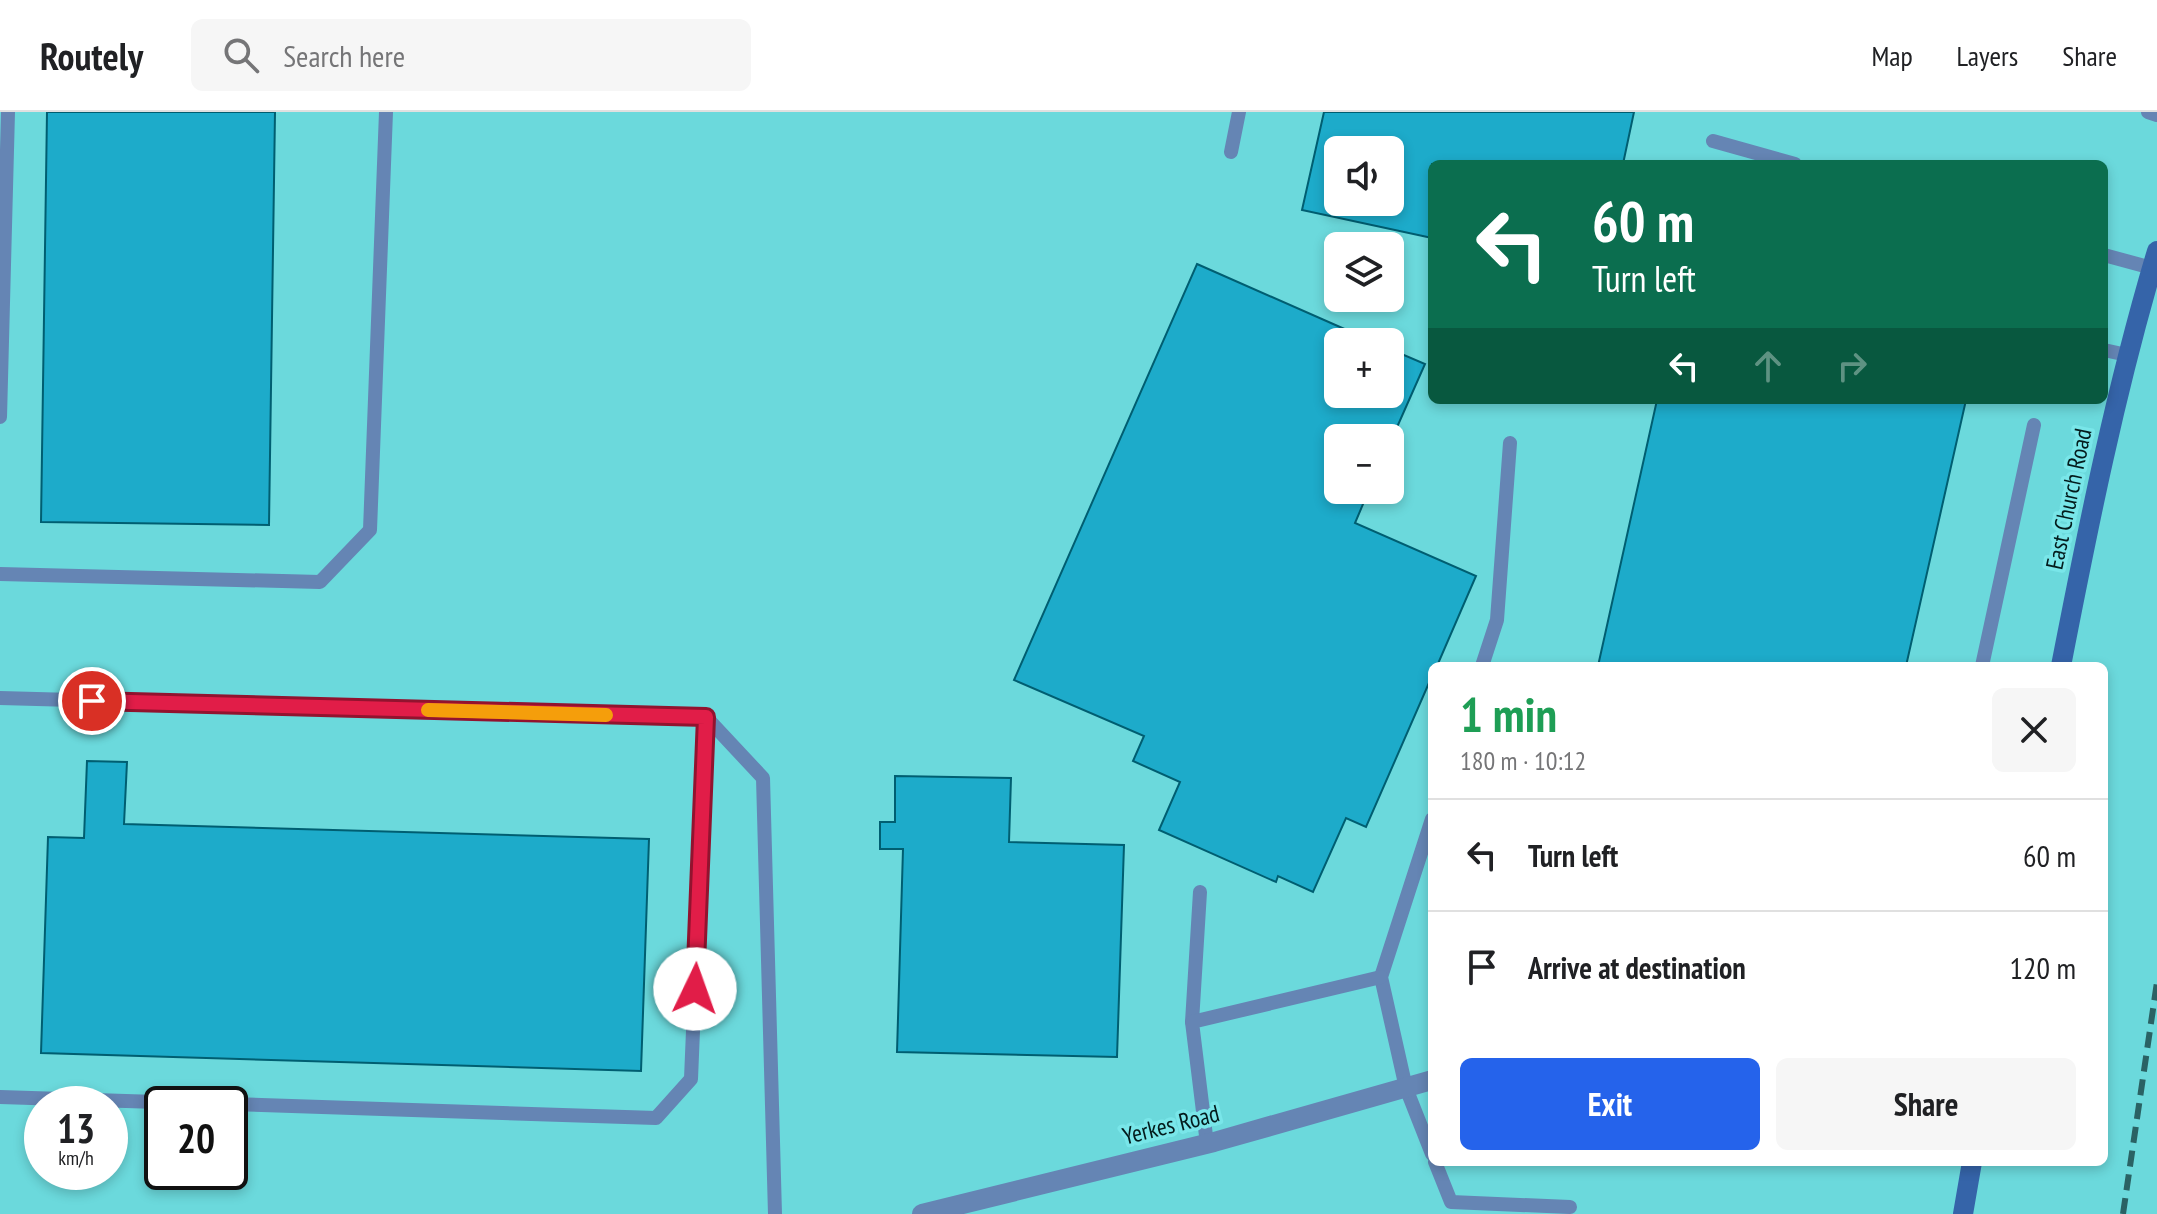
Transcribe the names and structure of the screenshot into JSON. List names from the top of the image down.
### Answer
{
  "streets": {
    "street": ["East Church Road", "Yerkes Road"]
  },
  "page": {
    "header": "Routely",
    "search": "Search here",
    "nav": ["Map", "Layers", "Share"],
    "map_buttons": ["+", "−"],
    "turn": ["60 m", "Turn left"],
    "heading": ["1 min", "180 m · 10:12"],
    "list": [
      {
        "name": "Turn left",
        "value": "60 m"
      },
      {
        "name": "Arrive at destination",
        "value": "120 m"
      }
    ],
    "buttons": ["Exit", "Share"],
    "speed": "13 km/h",
    "limit": "20"
  }
}
